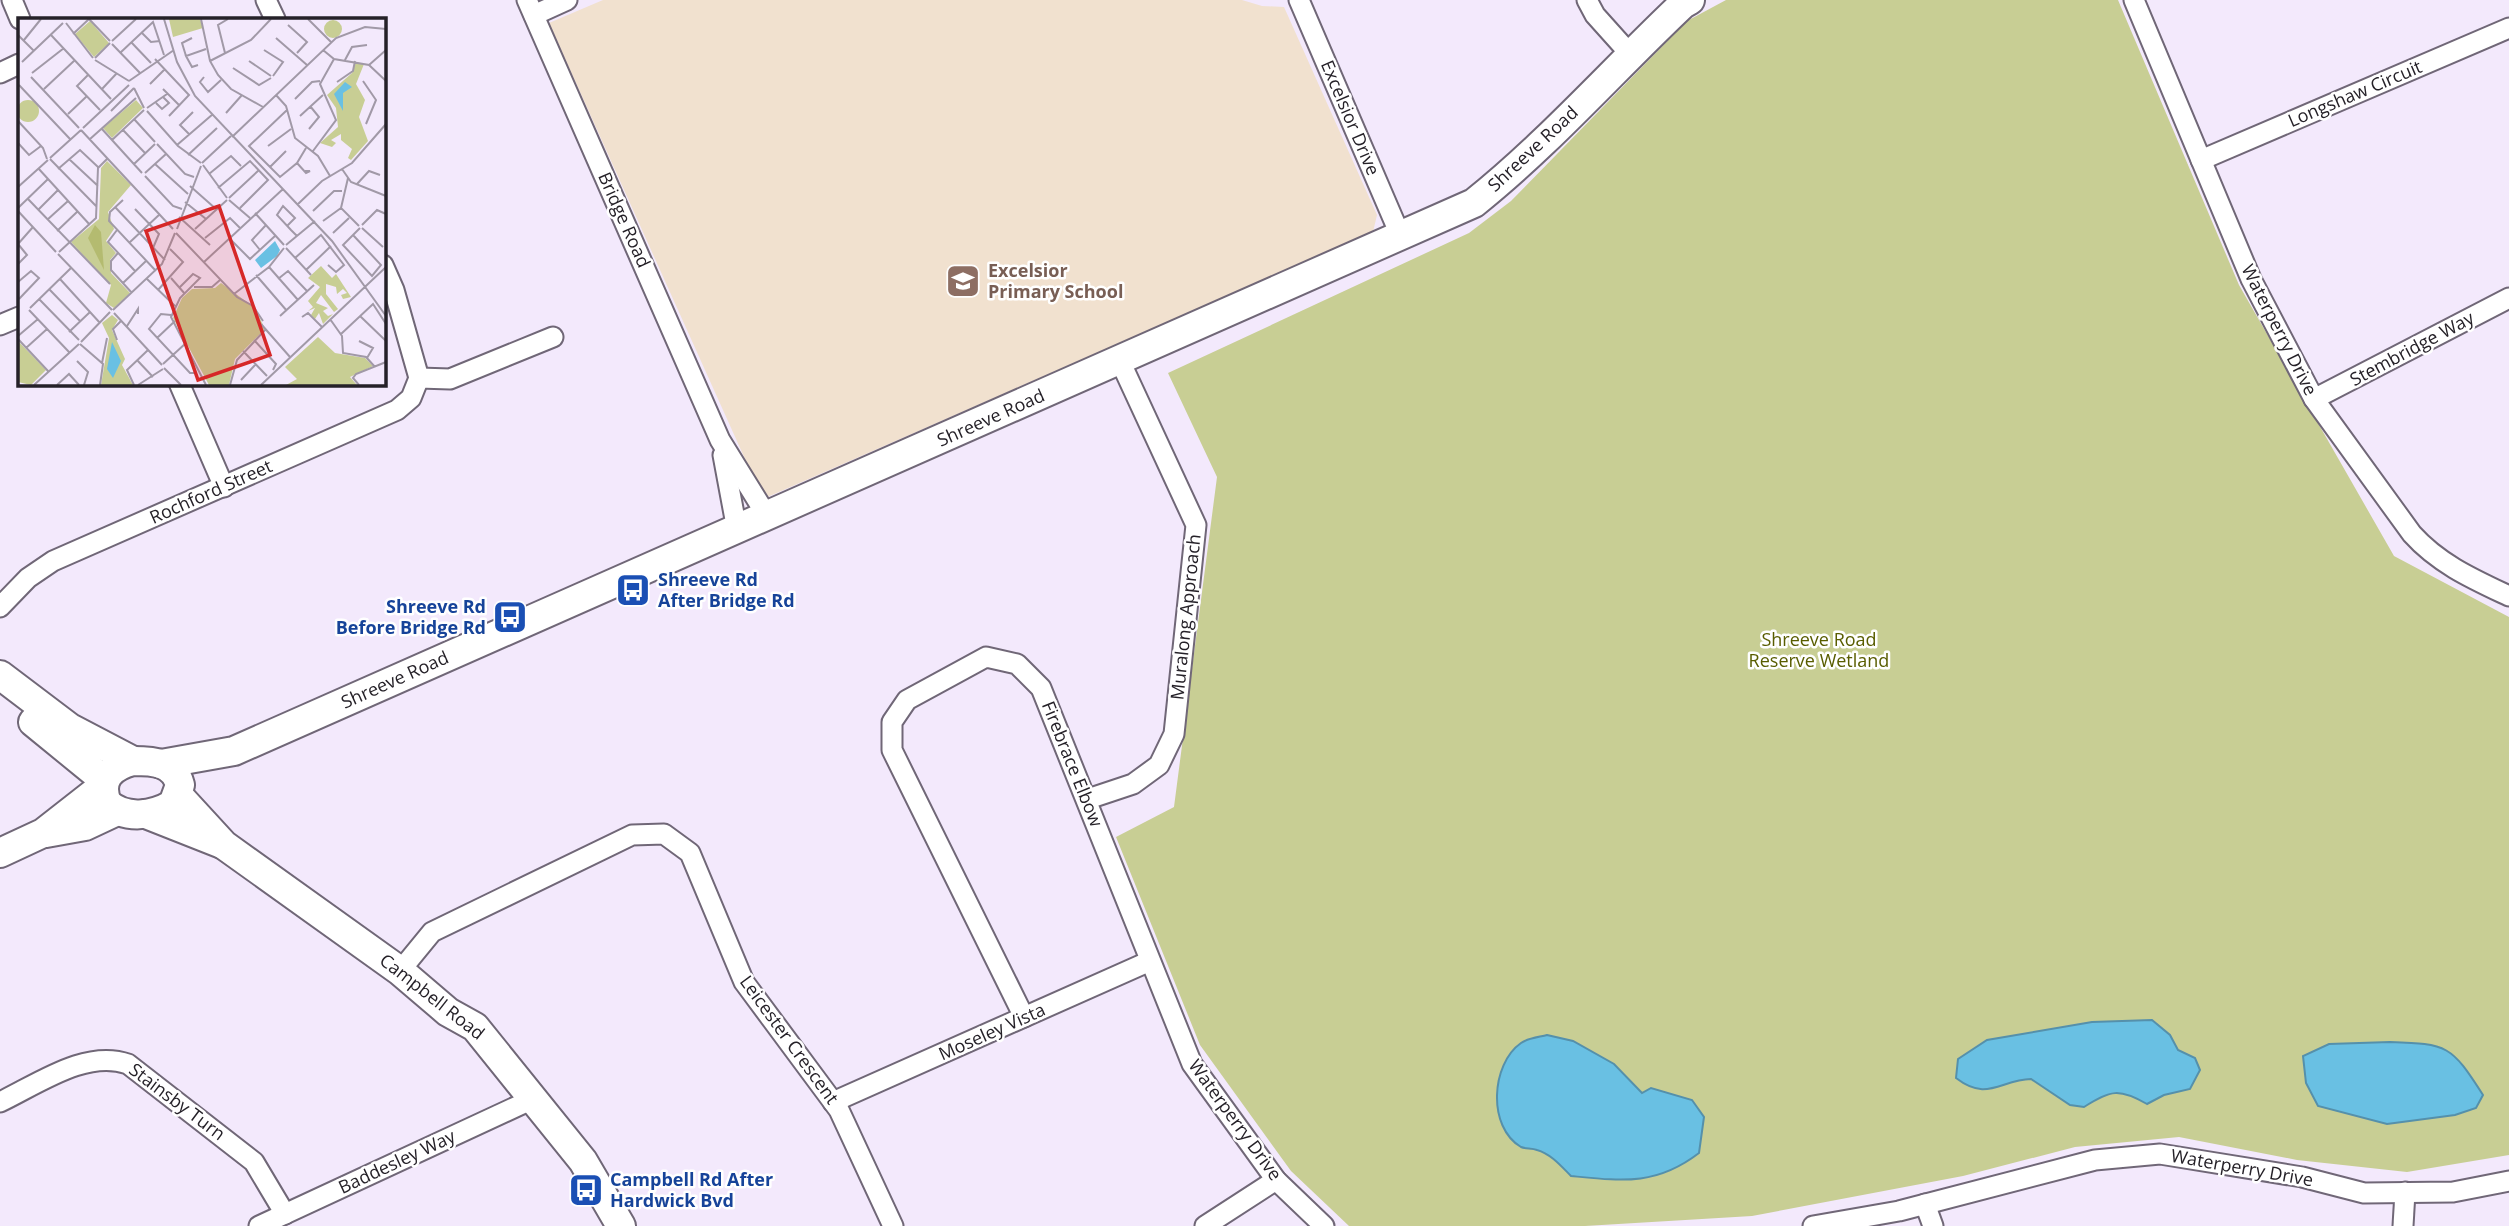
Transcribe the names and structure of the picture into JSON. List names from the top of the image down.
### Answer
{
  "streets": {
    "street": [
      "Longshaw Circuit",
      "Excelsior Drive",
      "Shreeve Road",
      "Bridge Road",
      "Waterperry Drive",
      "Stembridge Way",
      "Rochford Street",
      "Muralong Approach",
      "Firebrace Elbow",
      "Campbell Road",
      "Moseley Vista",
      "Leicester Crescent",
      "Stainsby Turn",
      "Baddesley Way"
    ]
  },
  "crossings": [
    ["Longshaw Circuit", "Waterperry Drive"],
    ["Excelsior Drive", "Shreeve Road"],
    ["Shreeve Road", "Bridge Road"],
    ["Shreeve Road", "Muralong Approach"],
    ["Shreeve Road", "Campbell Road"],
    ["Waterperry Drive", "Stembridge Way"],
    ["Waterperry Drive", "Firebrace Elbow"],
    ["Waterperry Drive", "Moseley Vista"],
    ["Muralong Approach", "Firebrace Elbow"],
    ["Firebrace Elbow", "Moseley Vista"],
    ["Campbell Road", "Leicester Crescent"],
    ["Campbell Road", "Baddesley Way"],
    ["Moseley Vista", "Leicester Crescent"],
    ["Stainsby Turn", "Baddesley Way"]
  ],
  "parks": ["Shreeve Road Reserve Wetland"],
  "places": {
    "school or university": ["Excelsior Primary School"],
    "bus stop": ["Shreeve Rd After Bridge Rd", "Shreeve Rd Before Bridge Rd", "Campbell Rd After Hardwick Bvd"]
  }
}
